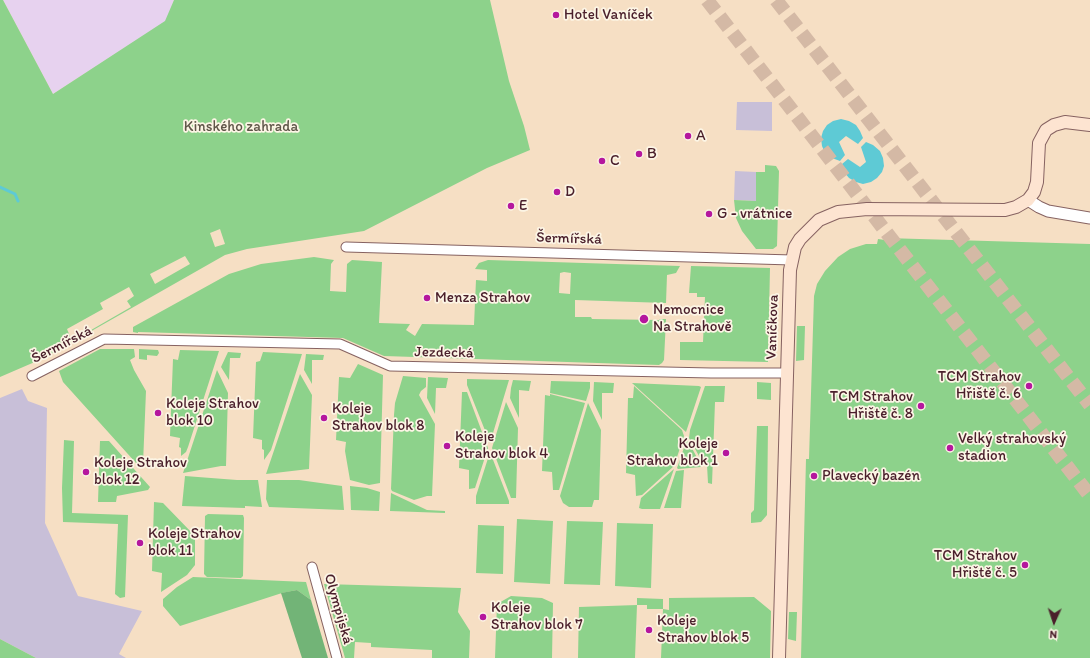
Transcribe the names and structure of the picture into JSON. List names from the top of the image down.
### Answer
{
  "streets": {
    "main road": ["Vaníčkova"],
    "street": ["Šermířská", "Jezdecká", "Olympijská"]
  },
  "crossings": [
    ["Šermířská", "Vaníčkova"],
    ["Šermířská", "Jezdecká"],
    ["Vaníčkova", "Jezdecká"]
  ],
  "parks": ["Kinského zahrada"],
  "places": [
    "Hotel Vaníček",
    "A",
    "B",
    "C",
    "D",
    "E",
    "G - vrátnice",
    "Menza Strahov",
    "Nemocnice Na Strahově",
    "TCM Strahov Hřiště č. 6",
    "TCM Strahov Hřiště č. 8",
    "Koleje Strahov blok 10",
    "Koleje Strahov blok 8",
    "Koleje Strahov blok 4",
    "Velký strahovský stadion",
    "Koleje Strahov blok 1",
    "Koleje Strahov blok 12",
    "Plavecký bazén",
    "Koleje Strahov blok 11",
    "TCM Strahov Hřiště č. 5",
    "Koleje Strahov blok 7",
    "Koleje Strahov blok 5"
  ],
  "north": "bottom"
}
